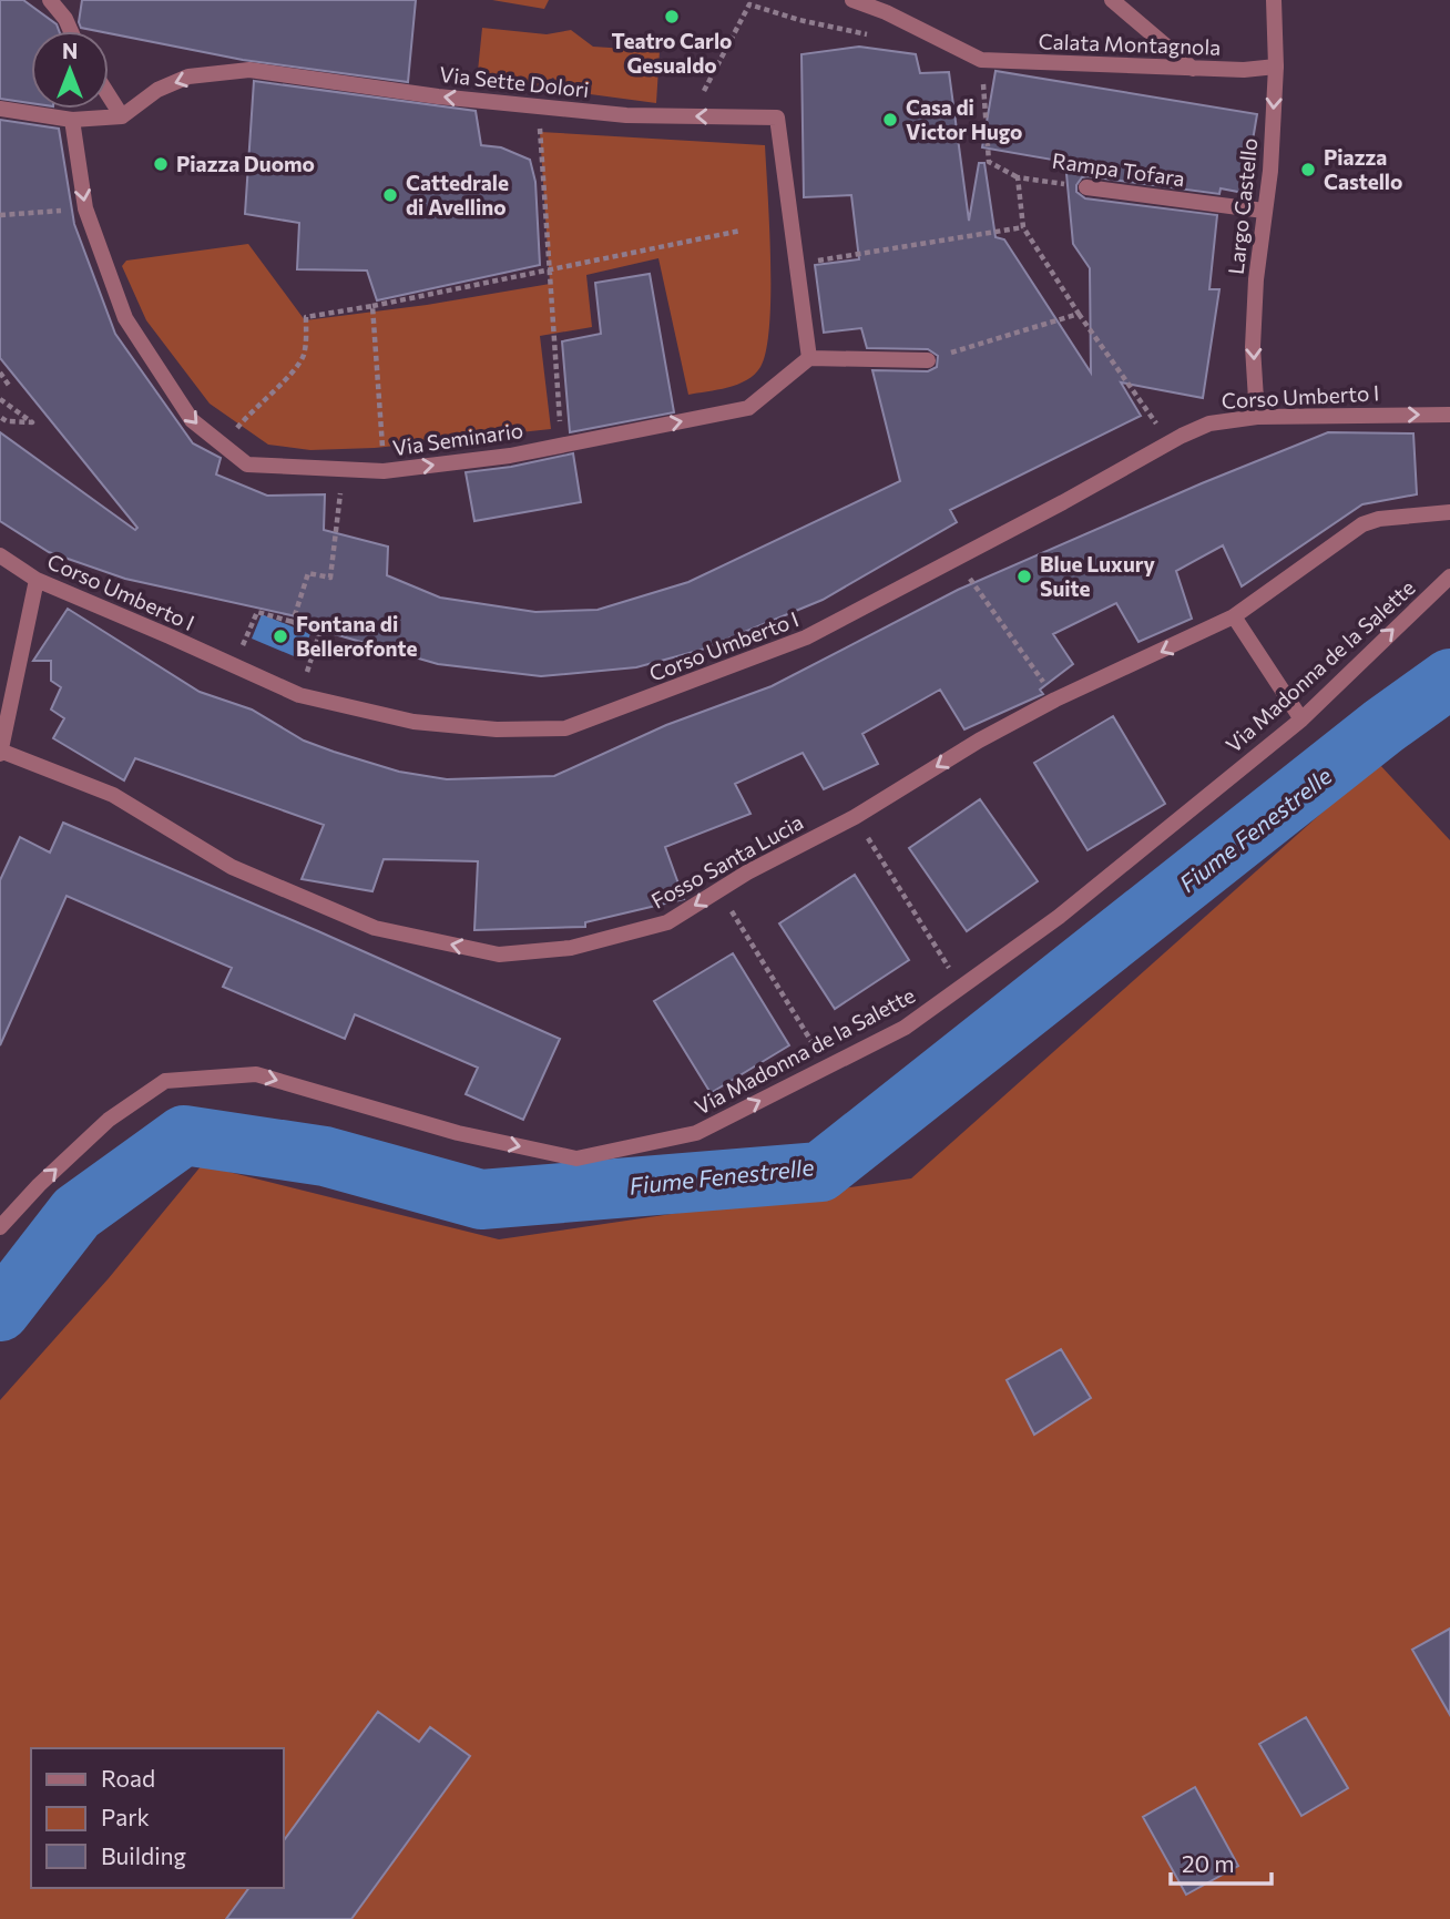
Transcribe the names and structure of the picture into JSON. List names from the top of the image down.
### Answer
{
  "streets": {
    "street": [
      "Calata Montagnola",
      "Via Sette Dolori",
      "Rampa Tofara",
      "Largo Castello",
      "Corso Umberto I",
      "Via Seminario",
      "Via Madonna de la Salette",
      "Fosso Santa Lucia"
    ]
  },
  "crossings": [
    ["Calata Montagnola", "Largo Castello"],
    ["Rampa Tofara", "Largo Castello"],
    ["Largo Castello", "Corso Umberto I"]
  ],
  "one_way": [
    "Via Sette Dolori",
    "Largo Castello",
    "Via Madonna de la Salette",
    "Fosso Santa Lucia"
  ],
  "water": ["Fiume Fenestrelle"],
  "places": [
    "Teatro Carlo Gesualdo",
    "Casa di Victor Hugo",
    "Piazza Duomo",
    "Piazza Castello",
    "Cattedrale di Avellino",
    "Blue Luxury Suite",
    "Fontana di Bellerofonte"
  ],
  "legend": ["Road", "Park", "Building"],
  "scale_bar": "20 m",
  "north": "top"
}
